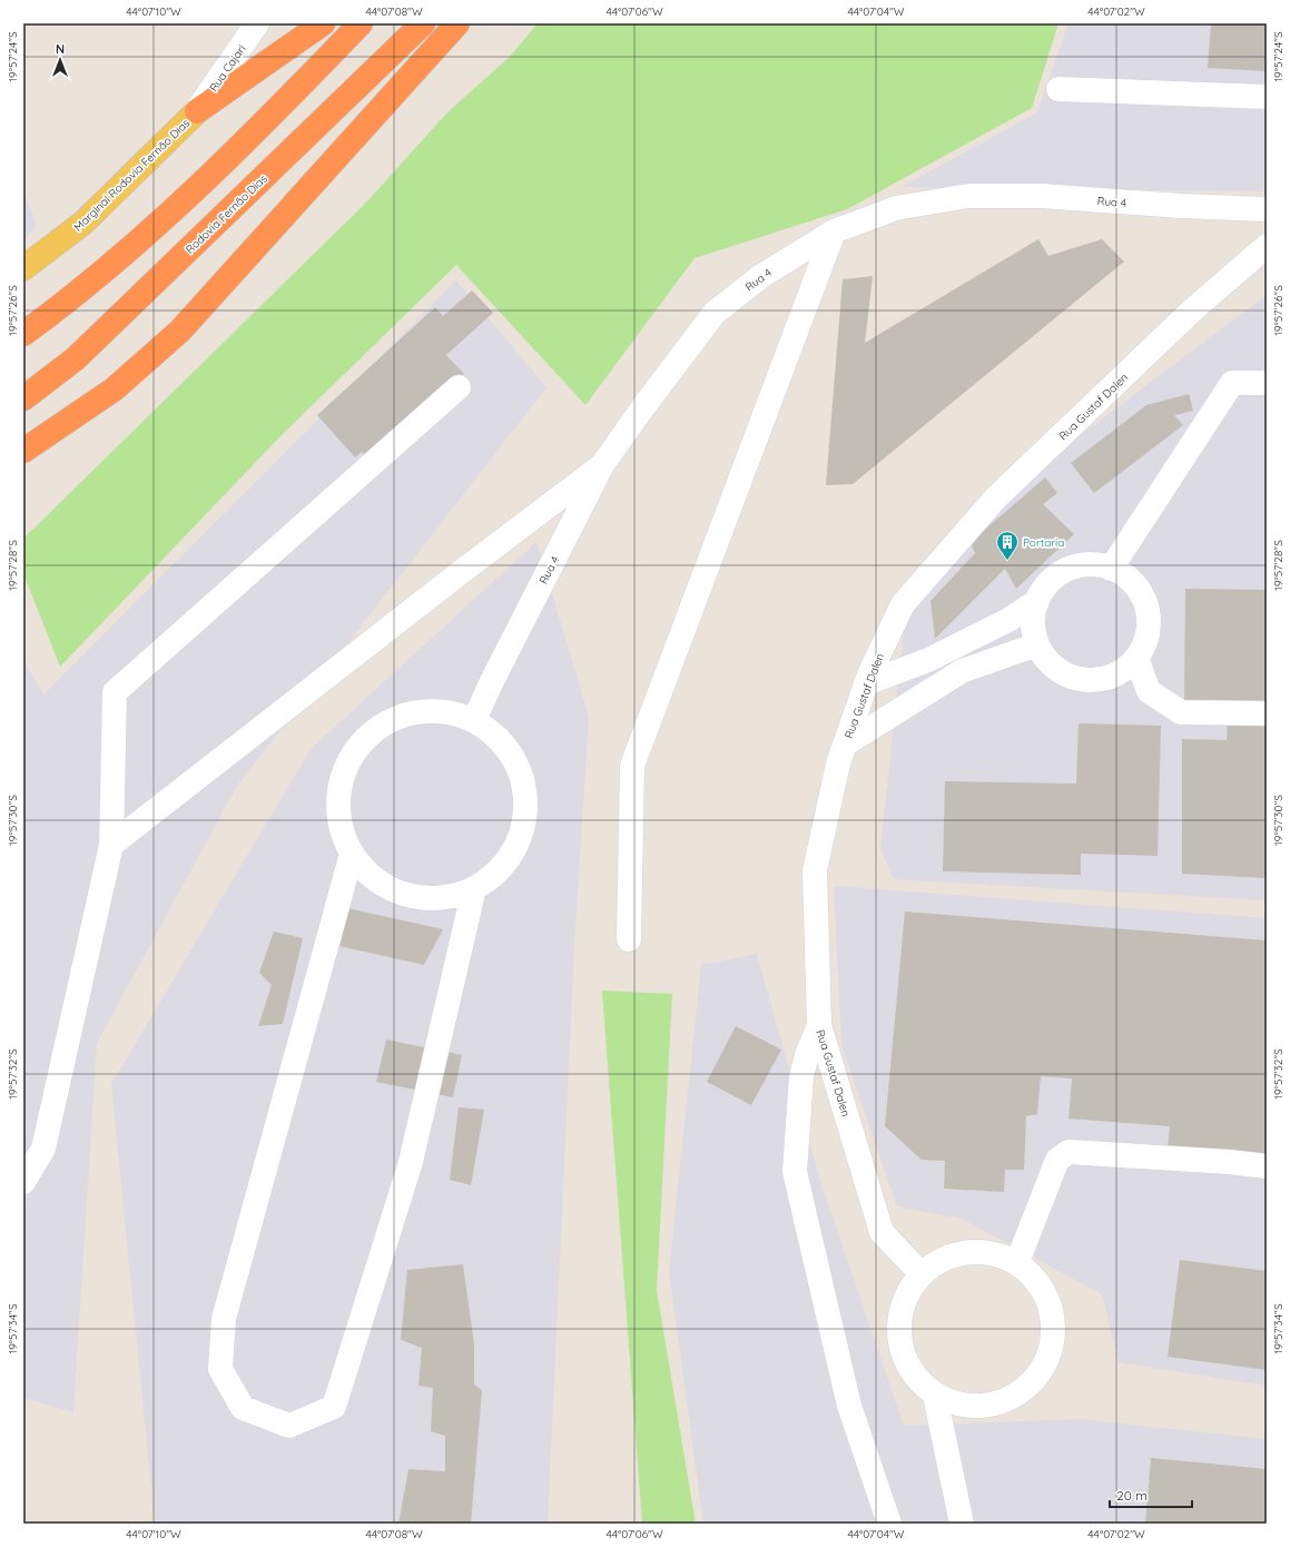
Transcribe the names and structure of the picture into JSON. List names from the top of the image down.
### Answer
{
  "streets": {
    "highway": ["Rodovia Fernão Dias"],
    "main road": ["Marginal Rodovia Fernão Dias"],
    "street": ["Rua Cajari", "Rua 4", "Rua Gustaf Dalen"]
  },
  "crossings": [
    ["Rua Cajari", "Marginal Rodovia Fernão Dias"]
  ],
  "places": {
    "building": ["Portaria"]
  },
  "scale_bar": "20 m",
  "north": "top",
  "coordinates": [
    "44°07'10\"W",
    "44°07'08\"W",
    "44°07'06\"W",
    "44°07'04\"W",
    "44°07'02\"W",
    "19°57'24\"S",
    "19°57'26\"S",
    "19°57'28\"S",
    "19°57'30\"S",
    "19°57'32\"S",
    "19°57'34\"S"
  ]
}
